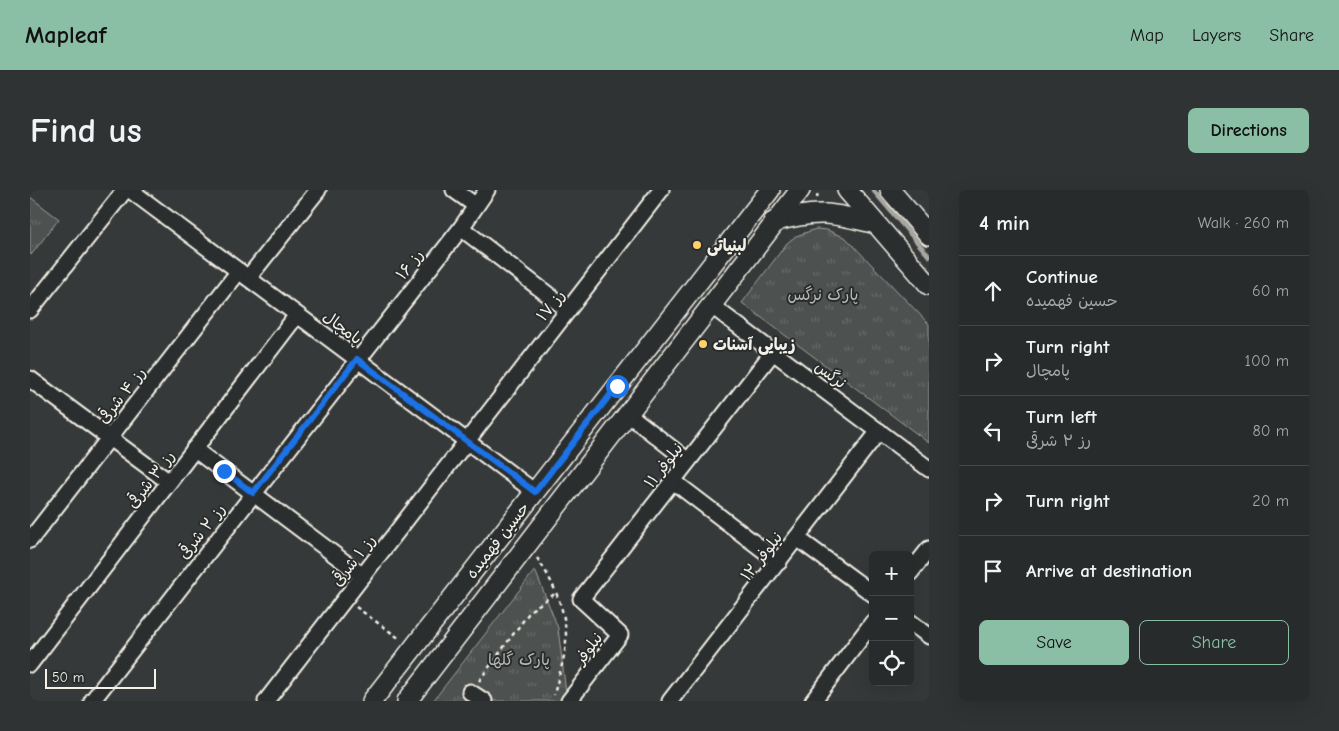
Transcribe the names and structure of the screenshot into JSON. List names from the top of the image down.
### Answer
{
  "streets": {
    "main road": ["حسین فهمیده"],
    "street": [
      "رز ۱۶",
      "رز ۱۷",
      "پامچال",
      "نرگس",
      "رز ۴ شرقی",
      "نیلوفر ۱۱",
      "رز ۳ شرقی",
      "رز ۲ شرقی",
      "نیلوفر ۱۲",
      "رز ۱ شرقی",
      "نیلوفر"
    ]
  },
  "crossings": [
    ["رز ۱۶", "پامچال"],
    ["رز ۱۶", "رز ۲ شرقی"],
    ["رز ۱۷", "پامچال"],
    ["رز ۱۷", "رز ۱ شرقی"],
    ["پامچال", "رز ۴ شرقی"],
    ["پامچال", "رز ۳ شرقی"],
    ["پامچال", "رز ۲ شرقی"],
    ["پامچال", "حسین فهمیده"],
    ["پامچال", "رز ۱ شرقی"],
    ["نرگس", "نیلوفر ۱۱"],
    ["نرگس", "حسین فهمیده"],
    ["نرگس", "نیلوفر ۱۲"],
    ["نیلوفر ۱۱", "نیلوفر"]
  ],
  "parks": ["پارک نرگس", "پارک گلها"],
  "places": ["لبنیاتی", "زیبایی آسنات"],
  "scale_bar": "50 m",
  "page": {
    "header": "Mapleaf",
    "nav": ["Map", "Layers", "Share"],
    "buttons": [
      "Directions",
      ["Save", "Share"]
    ],
    "title": "Find us",
    "heading": ["4 min", "Walk · 260 m"],
    "list": [
      ["Continue", "حسین فهمیده", "60 m"],
      ["Turn right", "پامچال", "100 m"],
      ["Turn left", "رز ۲ شرقی", "80 m"],
      ["Turn right", "20 m"],
      "Arrive at destination"
    ],
    "map_buttons": ["+", "−"],
    "scale": "50 m"
  }
}
